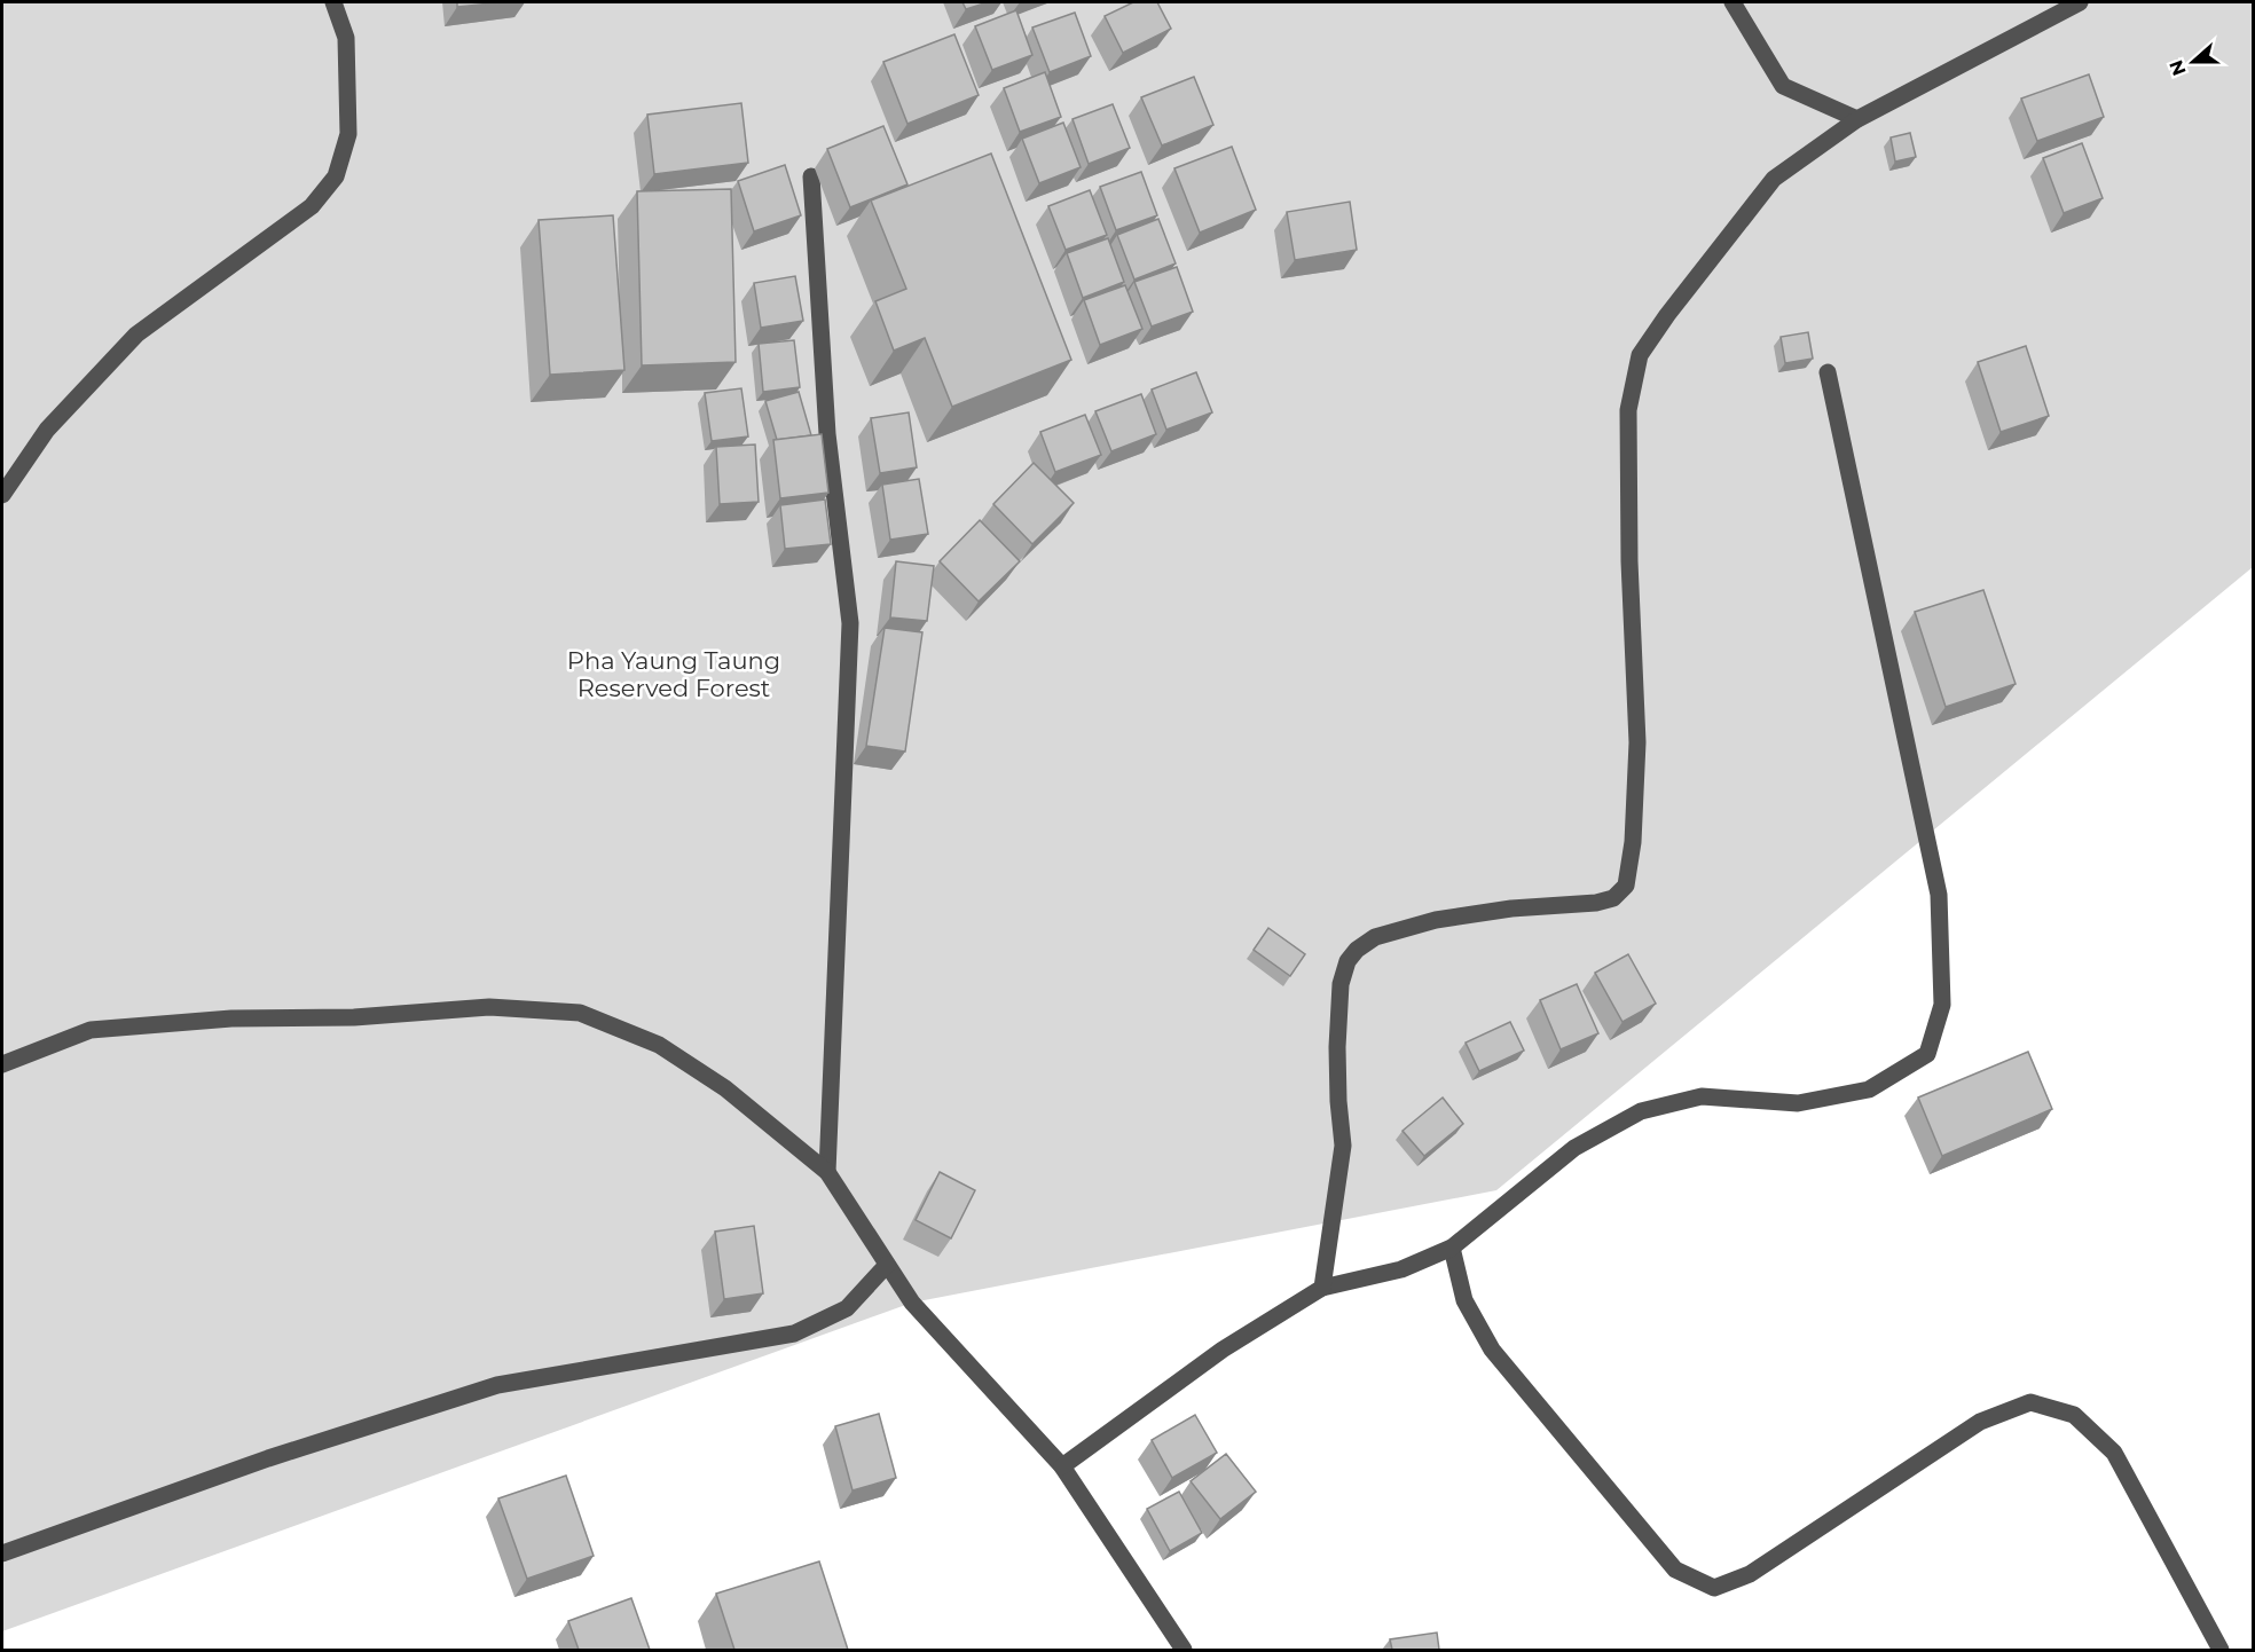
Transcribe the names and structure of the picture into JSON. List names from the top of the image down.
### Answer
{
  "parks": ["Pha Yaung Taung Reserved Forest"],
  "north": "left"
}
